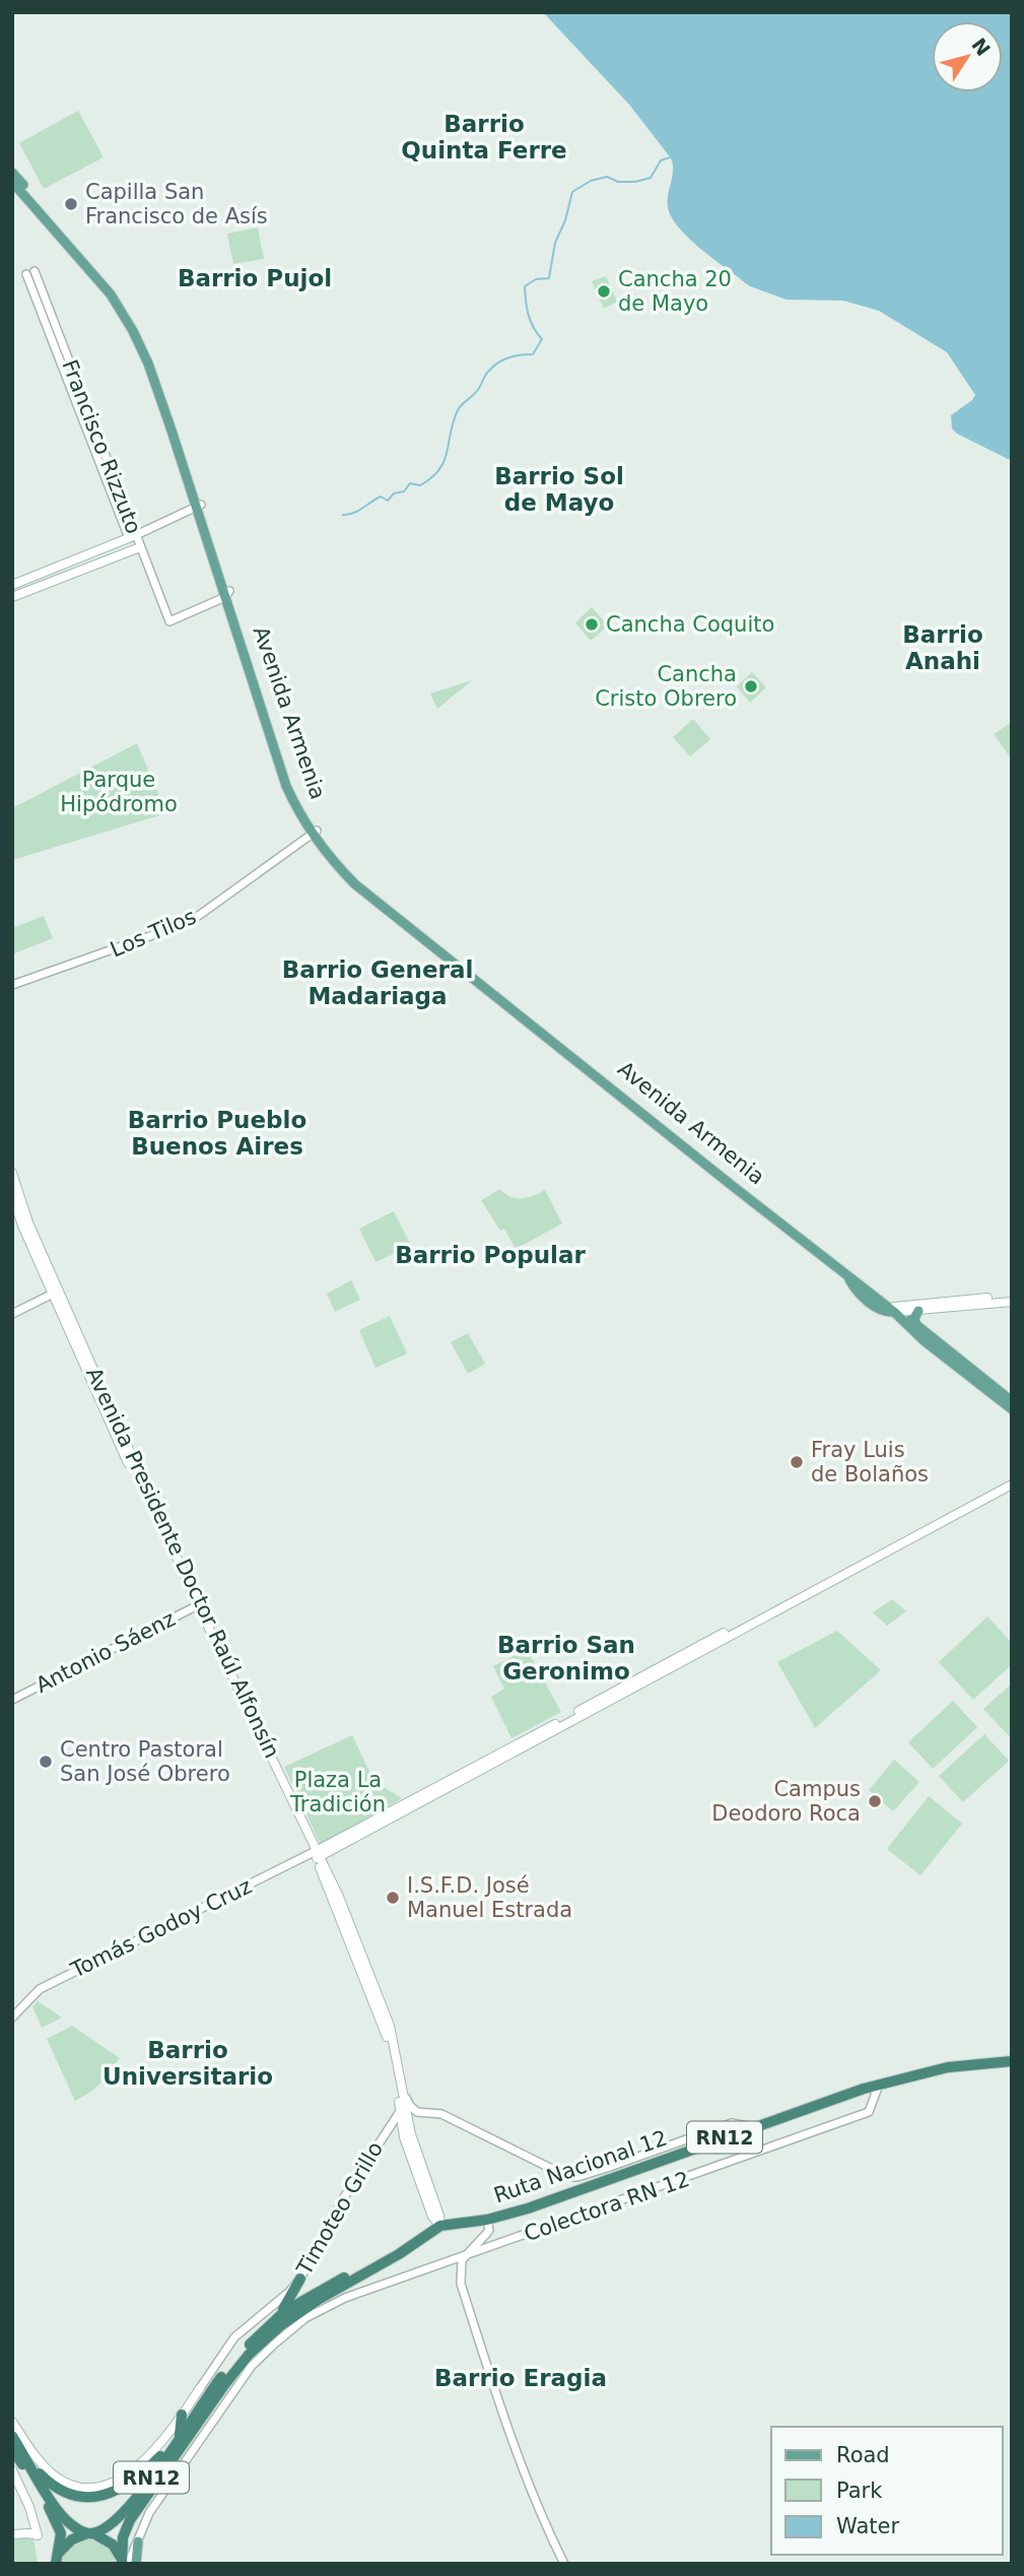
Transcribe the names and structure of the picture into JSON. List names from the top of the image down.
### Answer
{
  "streets": {
    "highway": ["RN12", "Ruta Nacional 12"],
    "main road": ["Avenida Armenia", "Avenida Presidente Doctor Raúl Alfonsín"],
    "street": [
      "Francisco Rizzuto",
      "Los Tilos",
      "Antonio Sáenz",
      "Tomás Godoy Cruz",
      "Colectora RN 12",
      "Timoteo Grillo"
    ]
  },
  "crossings": [
    ["Francisco Rizzuto", "Avenida Armenia"],
    ["Avenida Armenia", "Los Tilos"],
    ["Avenida Presidente Doctor Raúl Alfonsín", "Antonio Sáenz"],
    ["Avenida Presidente Doctor Raúl Alfonsín", "Tomás Godoy Cruz"],
    ["Avenida Presidente Doctor Raúl Alfonsín", "Ruta Nacional 12"],
    ["Avenida Presidente Doctor Raúl Alfonsín", "Timoteo Grillo"],
    ["Ruta Nacional 12", "Colectora RN 12"]
  ],
  "districts": [
    "Barrio Quinta Ferre",
    "Barrio Pujol",
    "Barrio Sol de Mayo",
    "Barrio Anahi",
    "Barrio General Madariaga",
    "Barrio Pueblo Buenos Aires",
    "Barrio Popular",
    "Barrio San Geronimo",
    "Barrio Universitario",
    "Barrio Eragia"
  ],
  "parks": ["Parque Hipódromo", "Plaza La Tradición"],
  "places": [
    "Capilla San Francisco de Asís",
    "Cancha 20 de Mayo",
    "Cancha Coquito",
    "Cancha Cristo Obrero",
    "Fray Luis de Bolaños",
    "Centro Pastoral San José Obrero",
    "Campus Deodoro Roca",
    "I.S.F.D. José Manuel Estrada"
  ],
  "legend": ["Road", "Park", "Water"],
  "north": "top right"
}
